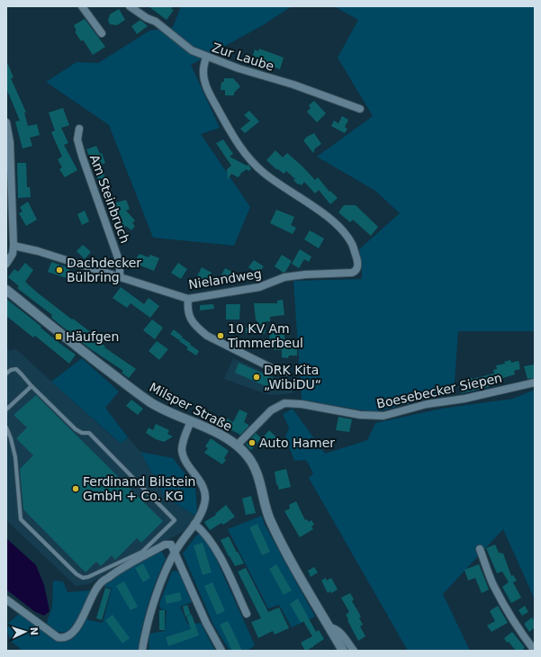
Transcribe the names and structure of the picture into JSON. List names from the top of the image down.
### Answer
{
  "streets": {
    "street": [
      "Zur Laube",
      "Am Steinbruch",
      "Nielandweg",
      "Boesebecker Siepen",
      "Milsper Straße"
    ]
  },
  "crossings": [
    ["Zur Laube", "Nielandweg"],
    ["Am Steinbruch", "Nielandweg"],
    ["Boesebecker Siepen", "Milsper Straße"]
  ],
  "places": {
    "other": [
      "Dachdecker Bülbring",
      "10 KV Am Timmerbeul",
      "DRK Kita „WibiDU“",
      "Auto Hamer",
      "Ferdinand Bilstein GmbH + Co. KG"
    ],
    "transit": ["Häufgen"]
  },
  "north": "right"
}
